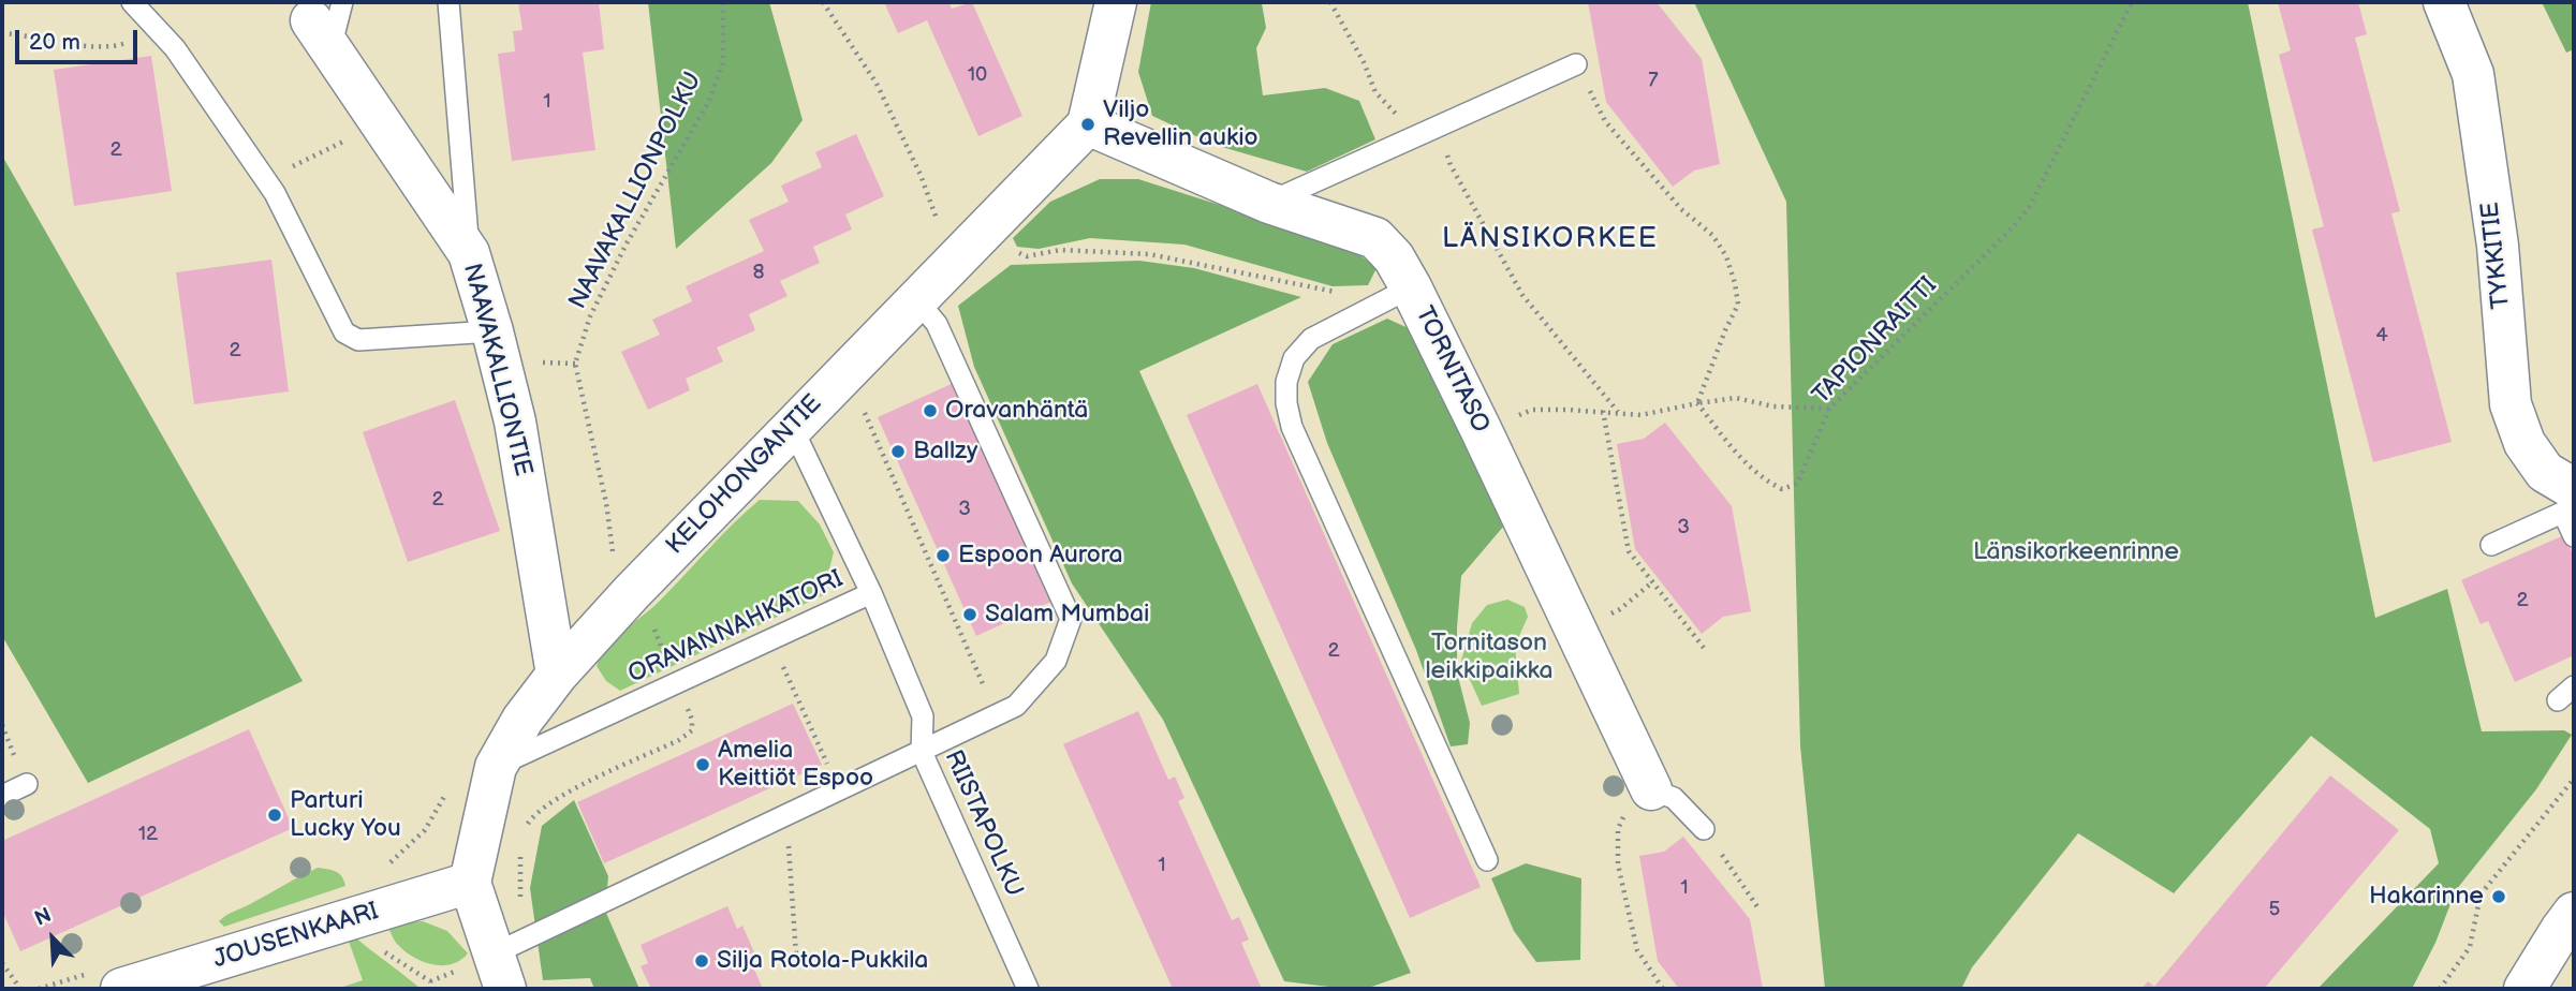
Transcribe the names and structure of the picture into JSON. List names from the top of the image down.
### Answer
{
  "streets": {
    "street": [
      "TYKKITIE",
      "NAAVAKALLIONTIE",
      "TORNITASO",
      "KELOHONGANTIE",
      "JOUSENKAARI"
    ],
    "lane": ["ORAVANNAHKATORI", "RIISTAPOLKU"],
    "path": ["NAAVAKALLIONPOLKU", "TAPIONRAITTI"]
  },
  "crossings": [
    ["NAAVAKALLIONPOLKU", "KELOHONGANTIE"],
    ["NAAVAKALLIONTIE", "KELOHONGANTIE"],
    ["TORNITASO", "KELOHONGANTIE"],
    ["KELOHONGANTIE", "ORAVANNAHKATORI"],
    ["KELOHONGANTIE", "JOUSENKAARI"],
    ["ORAVANNAHKATORI", "RIISTAPOLKU"]
  ],
  "districts": ["LÄNSIKORKEE"],
  "parks": ["Länsikorkeenrinne", "Tornitason leikkipaikka"],
  "places": [
    "Viljo Revellin aukio",
    "Oravanhäntä",
    "Ballzy",
    "Espoon Aurora",
    "Salam Mumbai",
    "Amelia Keittiöt Espoo",
    "Parturi Lucky You",
    "Hakarinne",
    "Silja Rotola-Pukkila"
  ],
  "house_numbers": [
    "10",
    "7",
    "1",
    "2",
    "8",
    "4",
    "2",
    "2",
    "3",
    "3",
    "2",
    "2",
    "12",
    "1",
    "1",
    "5"
  ],
  "scale_bar": "20 m",
  "north": "top left"
}
